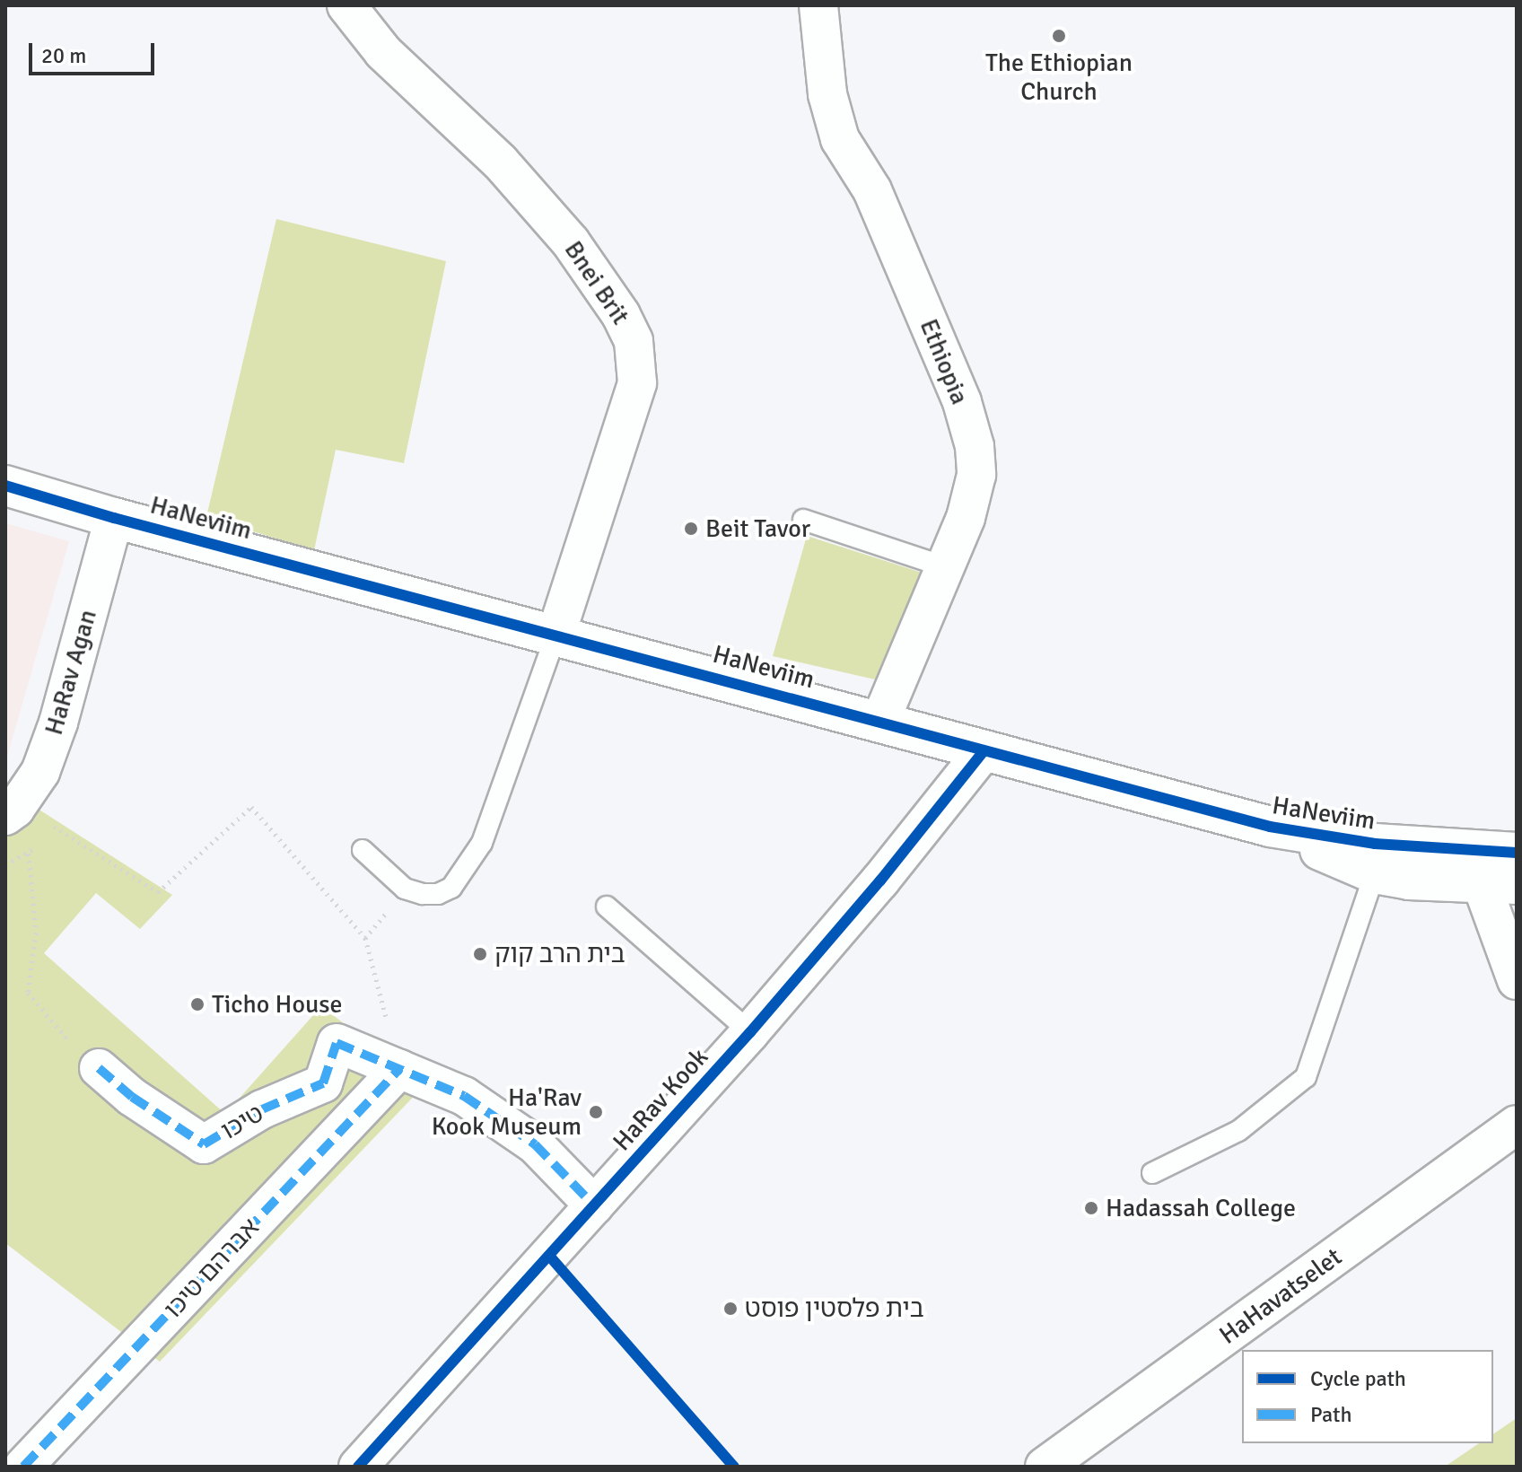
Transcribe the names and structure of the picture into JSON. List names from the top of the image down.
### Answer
{
  "streets": {
    "street": [
      "Bnei Brit",
      "Ethiopia",
      "HaNeviim",
      "HaRav Agan",
      "HaRav Kook",
      "טיכו",
      "אברהם טיכו",
      "HaHavatselet"
    ]
  },
  "crossings": [
    ["Bnei Brit", "HaNeviim"],
    ["Ethiopia", "HaNeviim"],
    ["HaNeviim", "HaRav Agan"],
    ["HaNeviim", "HaRav Kook"],
    ["טיכו", "אברהם טיכו"]
  ],
  "places": [
    "The Ethiopian Church",
    "Beit Tavor",
    "בית הרב קוק",
    "Ticho House",
    "Ha'Rav Kook Museum",
    "Hadassah College",
    "בית פלסטין פוסט"
  ],
  "legend": ["Cycle path", "Path"],
  "scale_bar": "20 m"
}
